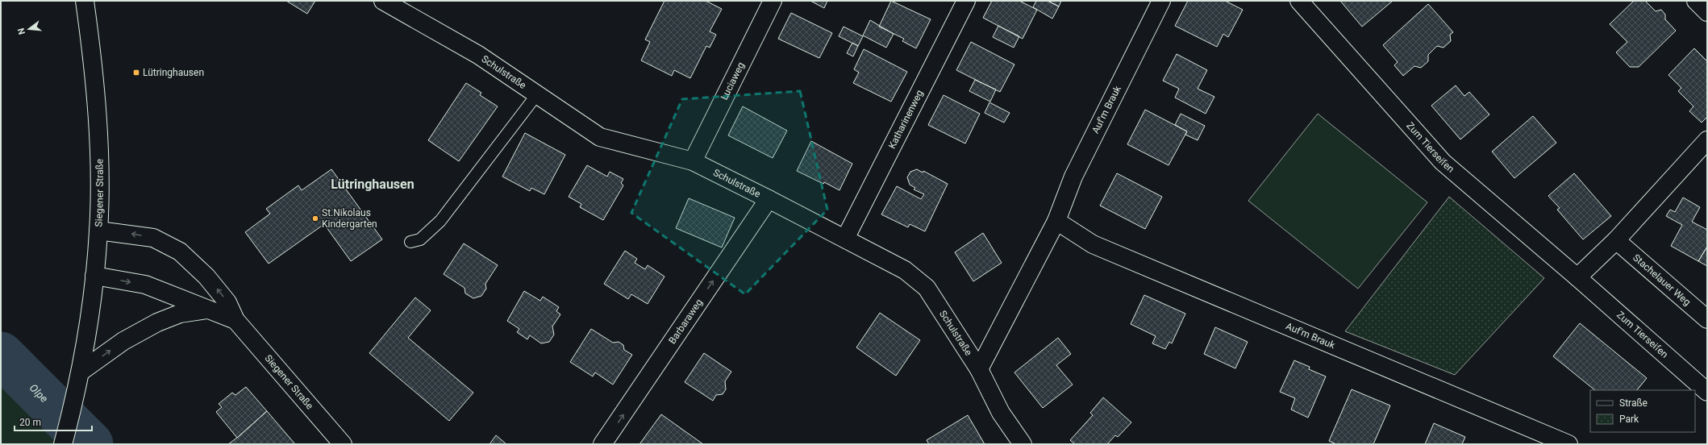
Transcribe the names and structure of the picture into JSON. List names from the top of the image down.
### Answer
{
  "streets": {
    "street": [
      "Schulstraße",
      "Luciaweg",
      "Auf'm Brauk",
      "Katharinenweg",
      "Zum Tierseifen",
      "Siegener Straße",
      "Stachelauer Weg",
      "Barbaraweg"
    ]
  },
  "crossings": [
    ["Schulstraße", "Luciaweg"],
    ["Schulstraße", "Auf'm Brauk"],
    ["Schulstraße", "Katharinenweg"],
    ["Schulstraße", "Barbaraweg"]
  ],
  "one_way": ["Barbaraweg"],
  "districts": ["Lütringhausen"],
  "water": ["Olpe"],
  "places": {
    "transit": ["Lütringhausen"],
    "other": ["St.Nikolaus Kindergarten"]
  },
  "legend": ["Straße", "Park"],
  "scale_bar": "20 m",
  "north": "left"
}
